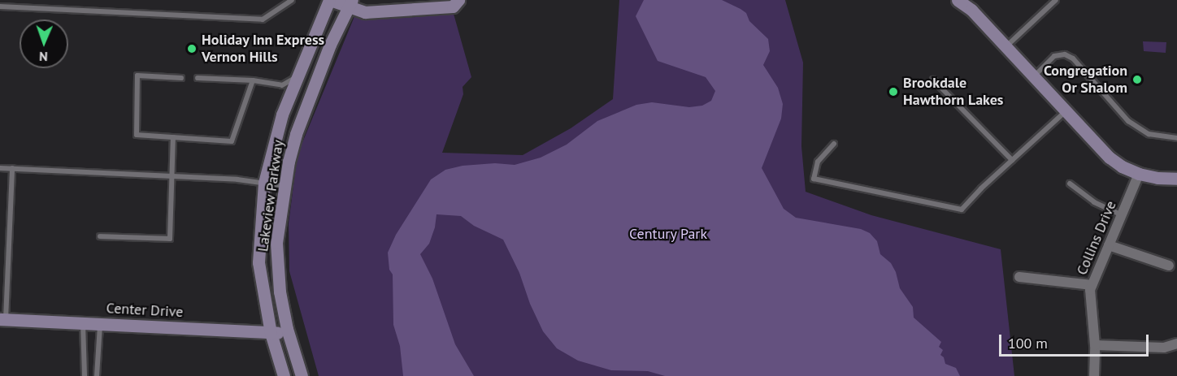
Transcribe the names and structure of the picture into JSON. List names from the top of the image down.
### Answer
{
  "streets": {
    "street": ["Lakeview Parkway", "Collins Drive", "Center Drive"]
  },
  "crossings": [
    ["Lakeview Parkway", "Center Drive"]
  ],
  "parks": ["Century Park"],
  "places": ["Holiday Inn Express Vernon Hills", "Congregation Or Shalom", "Brookdale Hawthorn Lakes"],
  "scale_bar": "100 m",
  "north": "bottom"
}
